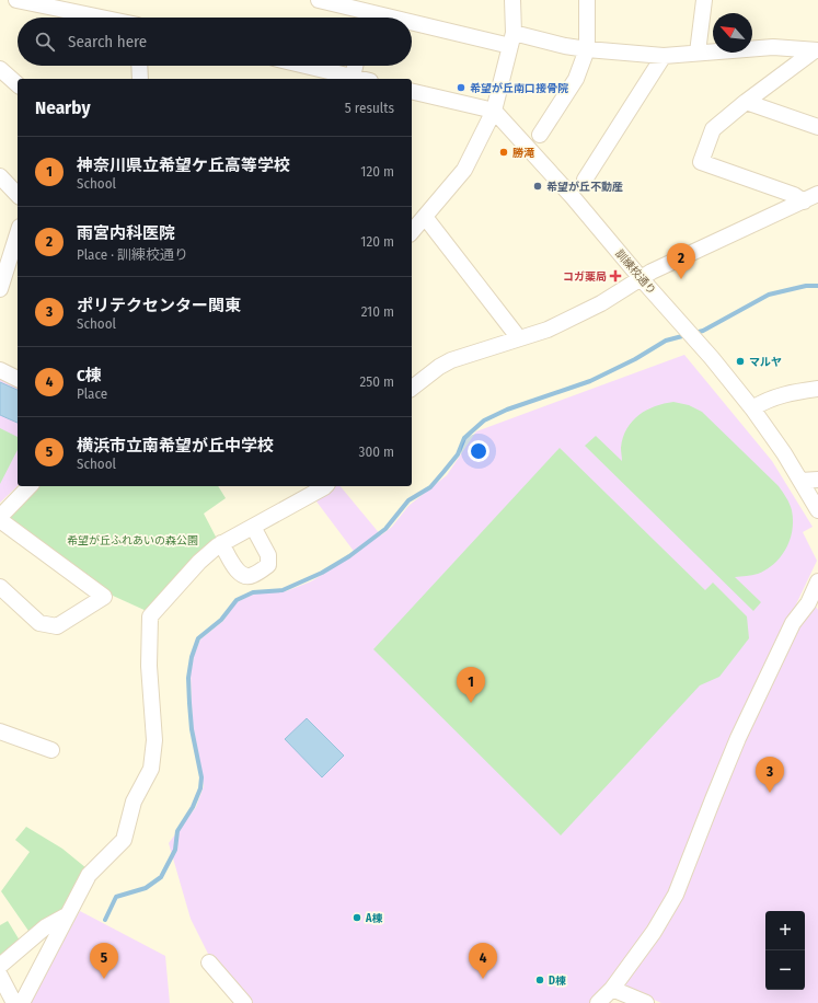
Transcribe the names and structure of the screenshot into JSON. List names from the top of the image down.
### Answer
{
  "streets": {
    "street": ["訓練校通り"]
  },
  "parks": ["希望が丘ふれあいの森公園"],
  "places": {
    "other": [
      "希望が丘南口接骨院",
      "勝滝",
      "希望が丘不動産",
      "マルヤ",
      "A棟",
      "D棟"
    ],
    "health": ["コガ薬局"]
  },
  "north": "top left",
  "page": {
    "search": "Search here",
    "heading": ["Nearby", "5 results"],
    "list": [
      {
        "mark": "1",
        "name": "神奈川県立希望ケ丘高等学校",
        "note": "School",
        "value": "120 m"
      },
      {
        "mark": "2",
        "name": "雨宮内科医院",
        "note": "Place · 訓練校通り",
        "value": "120 m"
      },
      {
        "mark": "3",
        "name": "ポリテクセンター関東",
        "note": "School",
        "value": "210 m"
      },
      {
        "mark": "4",
        "name": "C棟",
        "note": "Place",
        "value": "250 m"
      },
      {
        "mark": "5",
        "name": "横浜市立南希望が丘中学校",
        "note": "School",
        "value": "300 m"
      }
    ],
    "pins": [
      "2",
      "1",
      "3",
      "4",
      "5"
    ],
    "map_buttons": ["+", "−"]
  }
}
